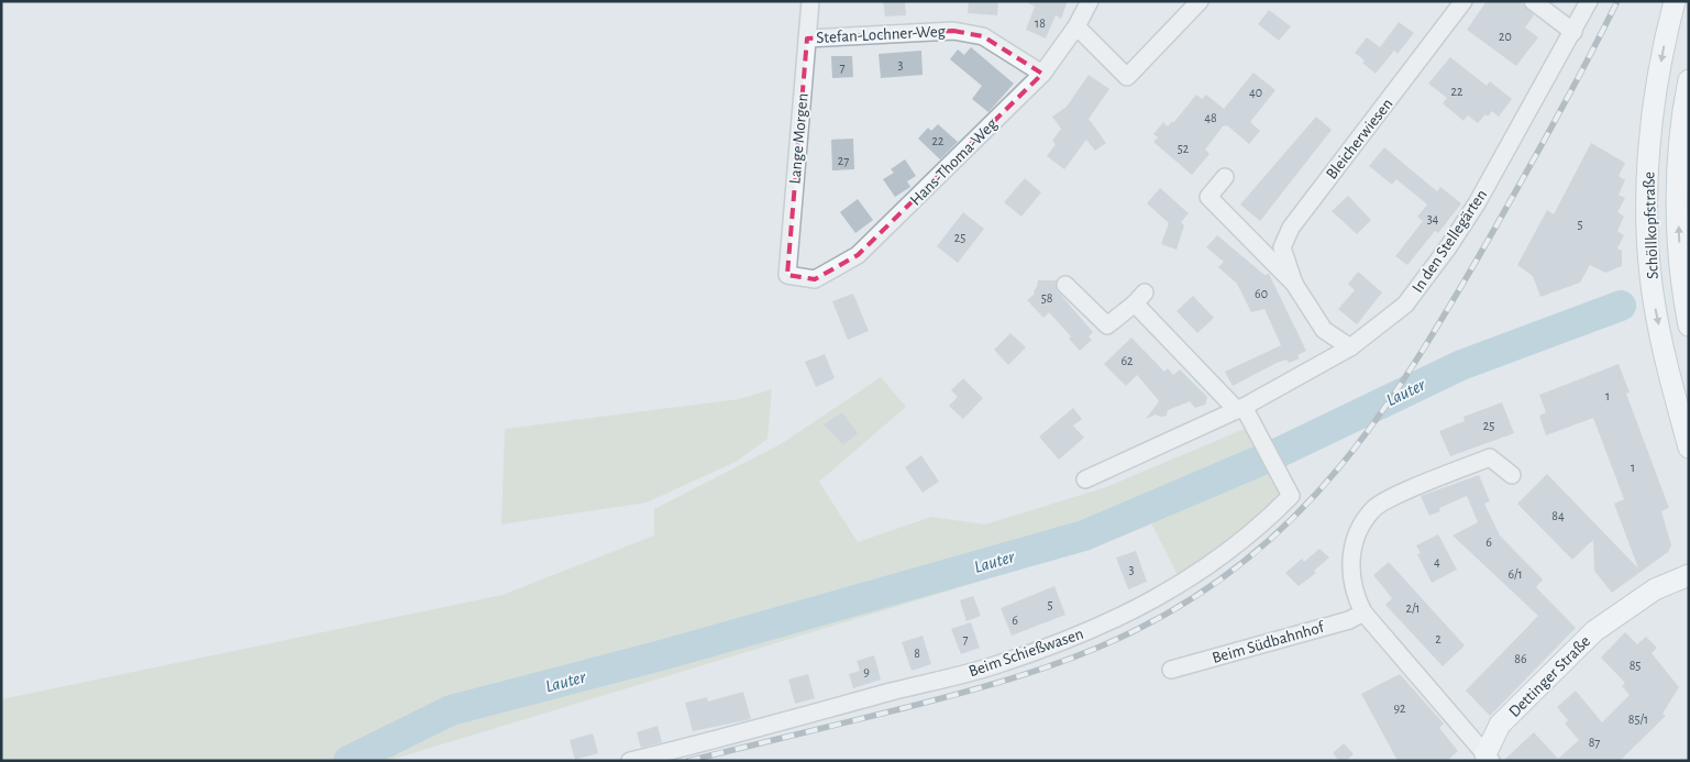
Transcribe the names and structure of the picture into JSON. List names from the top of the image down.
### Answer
{
  "streets": {
    "main road": ["Schöllkopfstraße", "Dettinger Straße"],
    "street": [
      "Stefan-Lochner-Weg",
      "Lange Morgen",
      "Bleicherwiesen",
      "Hans-Thoma-Weg",
      "In den Stellegärten",
      "Beim Südbahnhof",
      "Beim Schießwasen"
    ]
  },
  "crossings": [
    ["Stefan-Lochner-Weg", "Lange Morgen"],
    ["Stefan-Lochner-Weg", "Hans-Thoma-Weg"],
    ["Lange Morgen", "Hans-Thoma-Weg"],
    ["Bleicherwiesen", "In den Stellegärten"],
    ["In den Stellegärten", "Beim Schießwasen"]
  ],
  "water": ["Lauter"],
  "house_numbers": [
    "18",
    "20",
    "3",
    "7",
    "22",
    "40",
    "48",
    "22",
    "52",
    "27",
    "34",
    "5",
    "25",
    "60",
    "58",
    "62",
    "1",
    "25",
    "1",
    "84",
    "6",
    "4",
    "3",
    "6/1",
    "5",
    "2/1",
    "6",
    "7",
    "2",
    "8",
    "86",
    "85",
    "9",
    "92",
    "85/1",
    "87"
  ]
}
